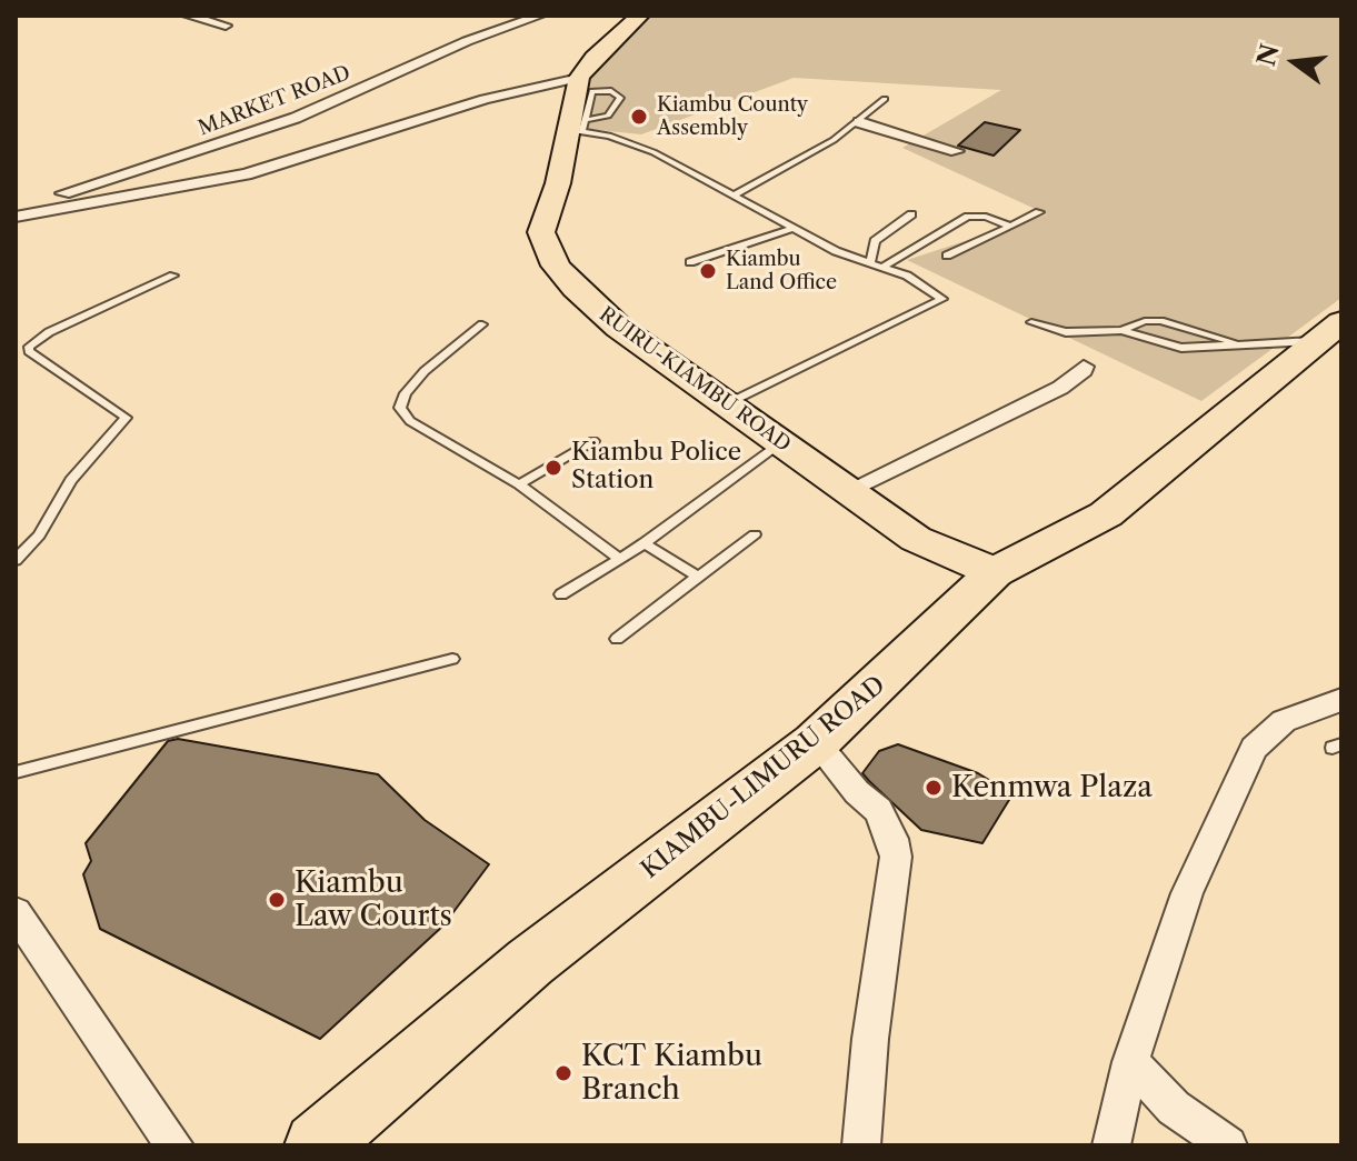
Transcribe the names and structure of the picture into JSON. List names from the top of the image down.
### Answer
{
  "streets": {
    "highway": ["KIAMBU-LIMURU ROAD"],
    "main road": ["RUIRU-KIAMBU ROAD"],
    "street": ["MARKET ROAD"]
  },
  "crossings": [
    ["RUIRU-KIAMBU ROAD", "KIAMBU-LIMURU ROAD"]
  ],
  "places": [
    "Kiambu County Assembly",
    "Kiambu Land Office",
    "Kiambu Police Station",
    "Kenmwa Plaza",
    "Kiambu Law Courts",
    "KCT Kiambu Branch"
  ],
  "north": "left"
}
